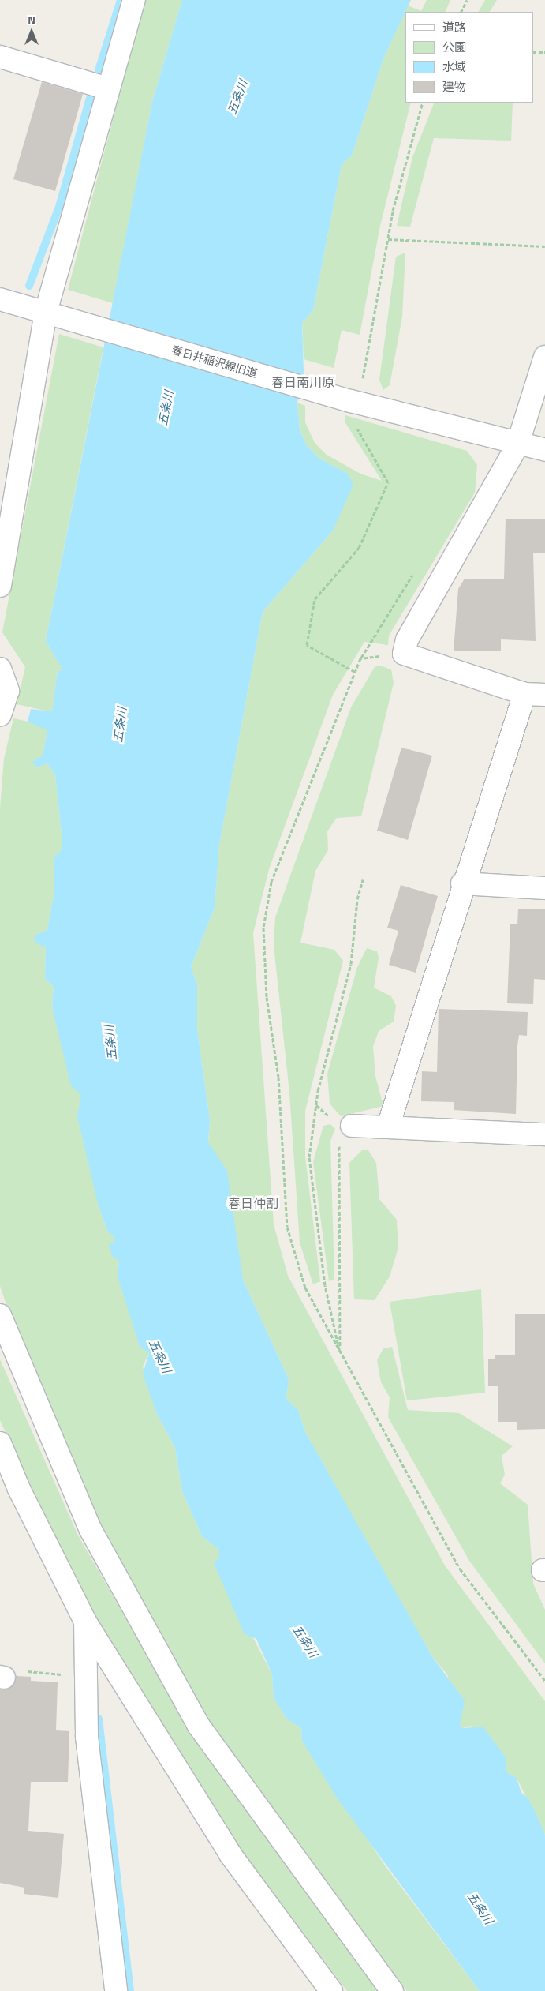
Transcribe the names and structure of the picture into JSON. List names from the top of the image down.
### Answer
{
  "streets": {
    "street": ["春日井稲沢線旧道"]
  },
  "districts": ["春日南川原", "春日仲割"],
  "water": ["五条川"],
  "legend": [
    "道路",
    "公園",
    "水域",
    "建物"
  ],
  "north": "top"
}
